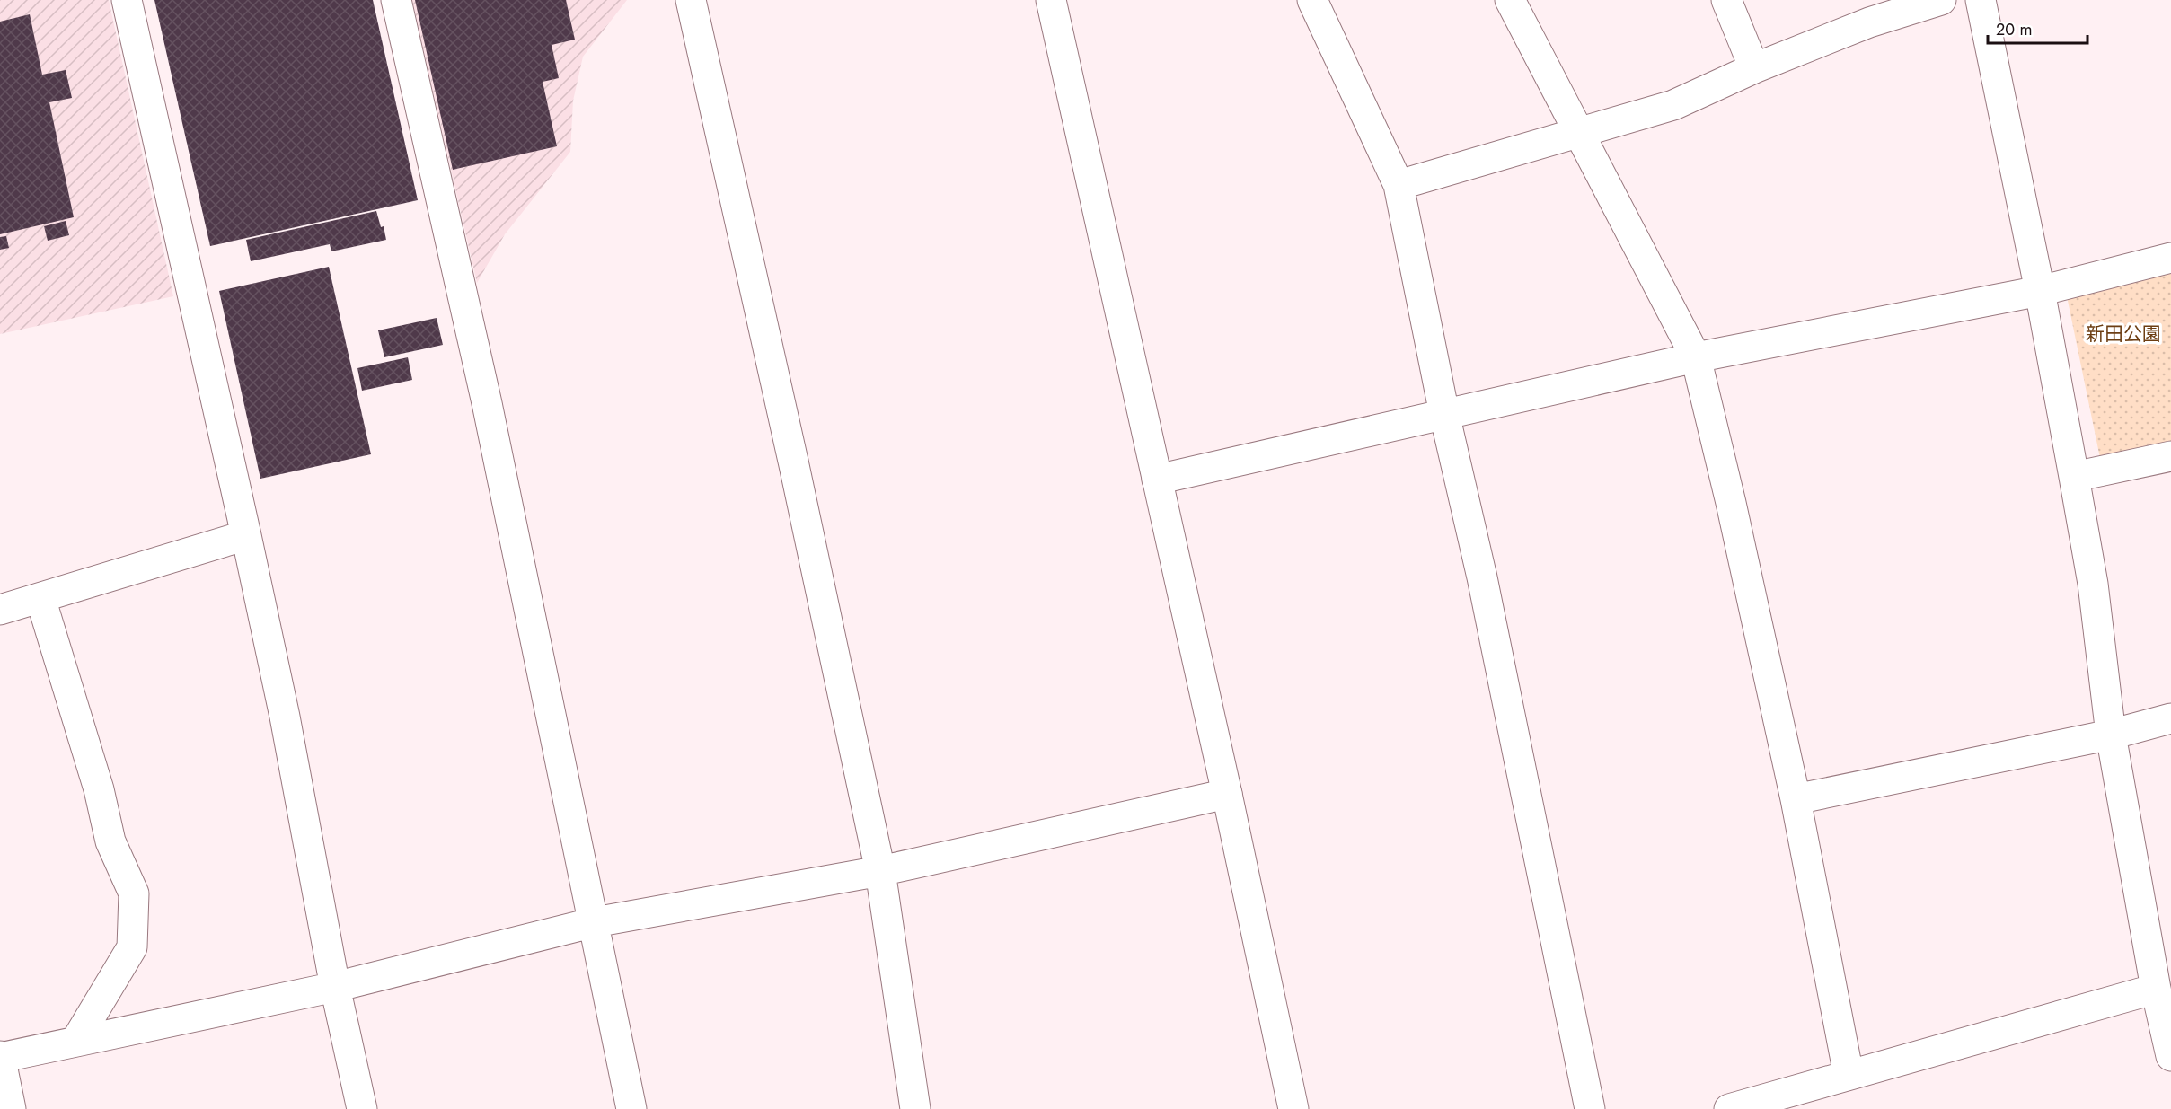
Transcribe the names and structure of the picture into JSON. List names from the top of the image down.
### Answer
{
  "parks": ["新田公園"],
  "scale_bar": "20 m"
}
